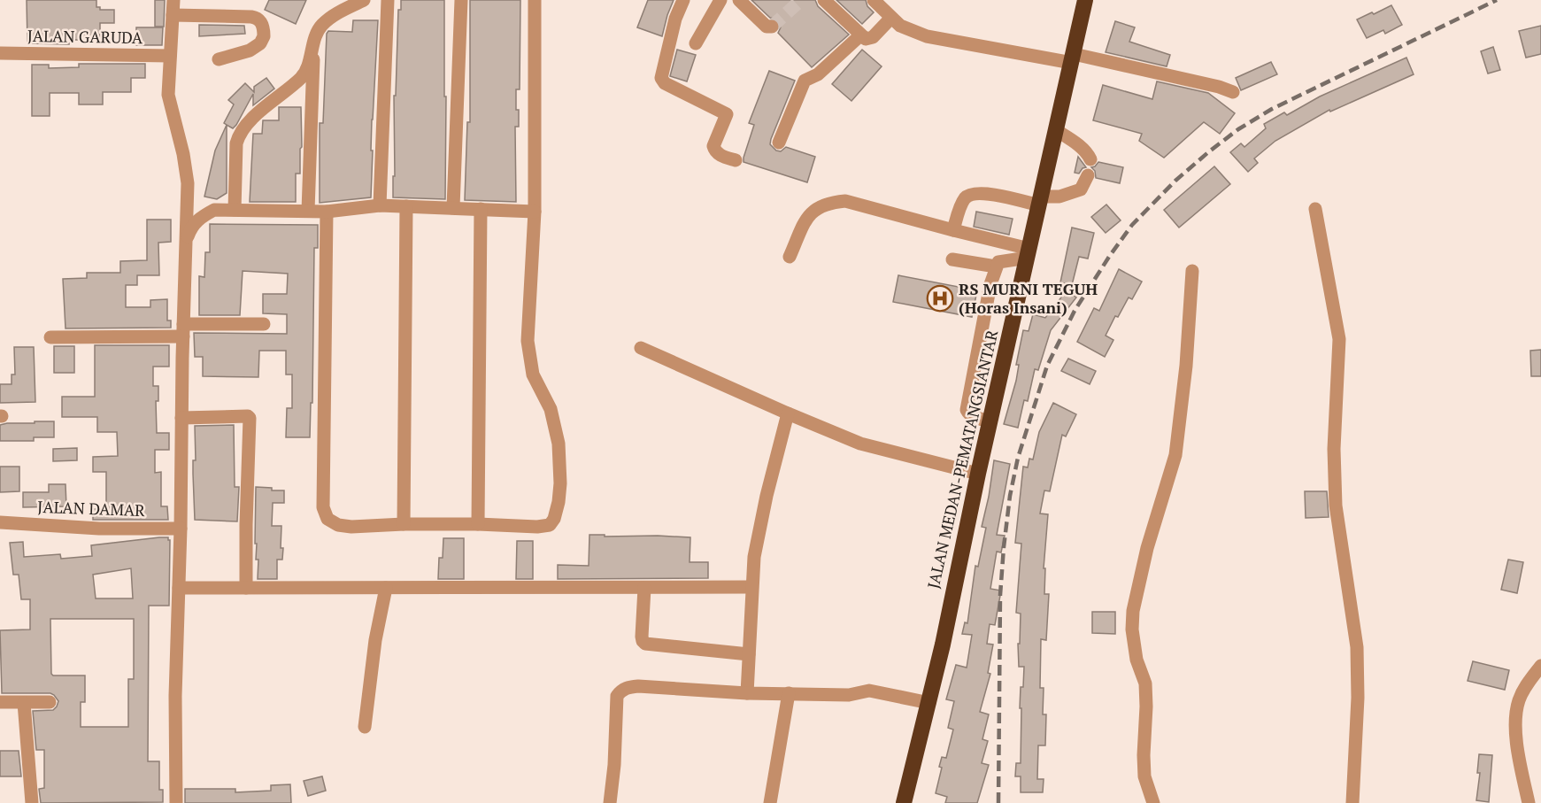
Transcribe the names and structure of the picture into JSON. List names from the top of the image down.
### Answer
{
  "streets": {
    "highway": ["JALAN MEDAN-PEMATANGSIANTAR"],
    "street": ["JALAN GARUDA", "JALAN DAMAR"]
  },
  "places": {
    "hospital": ["RS MURNI TEGUH (Horas Insani)"]
  }
}
